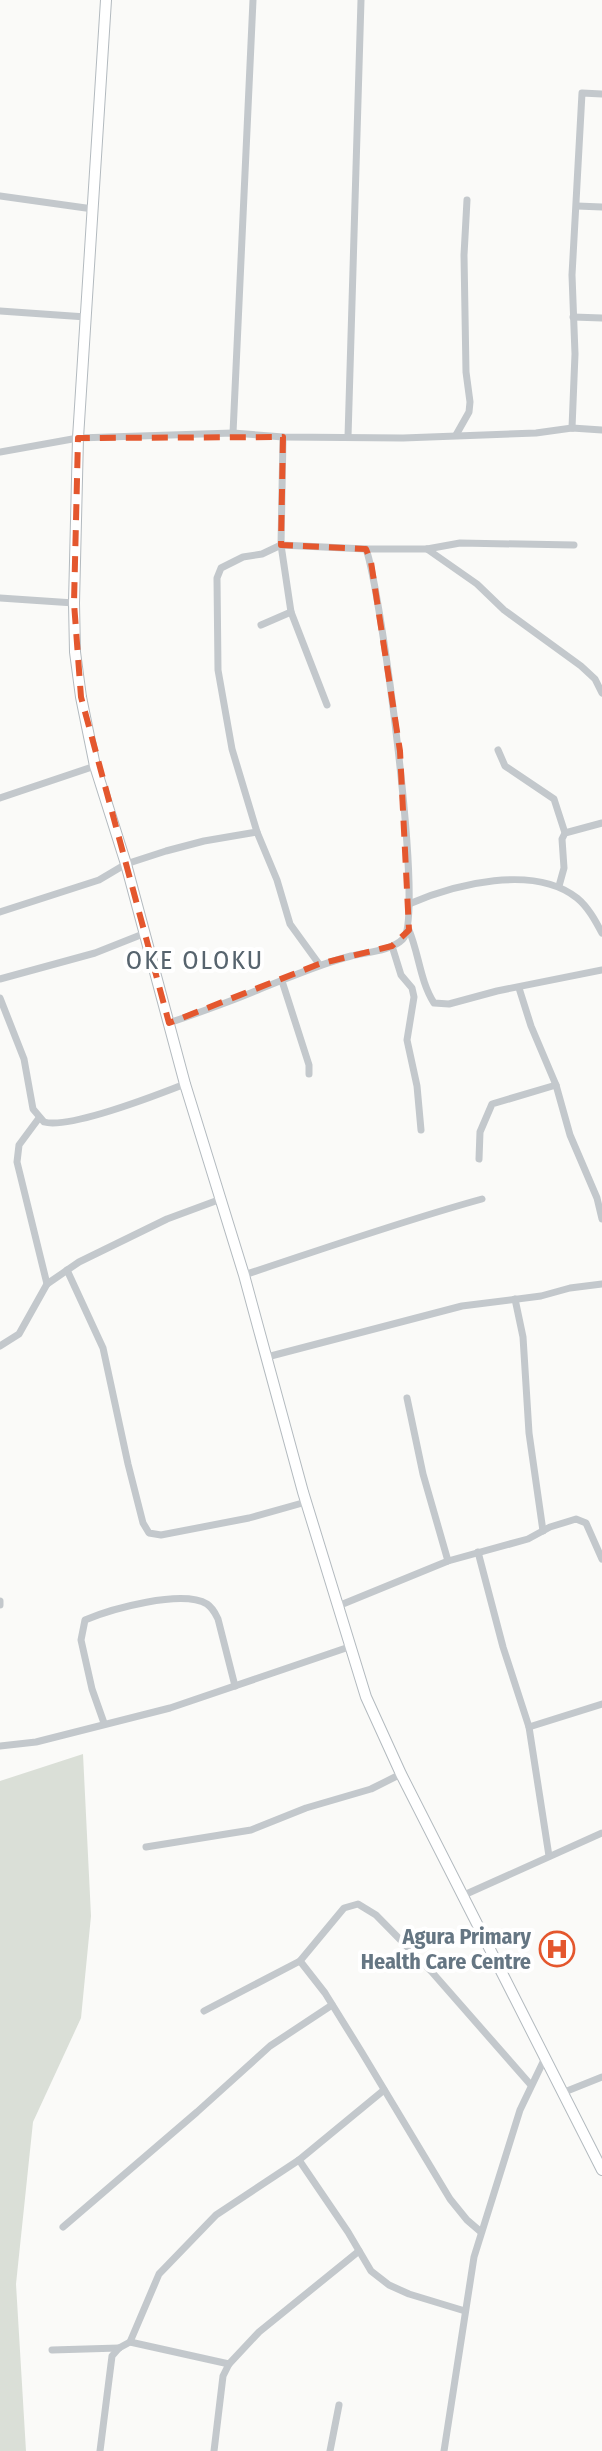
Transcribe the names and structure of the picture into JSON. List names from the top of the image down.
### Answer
{
  "districts": ["OKE OLOKU"],
  "places": {
    "hospital": ["Agura Primary Health Care Centre"]
  }
}
